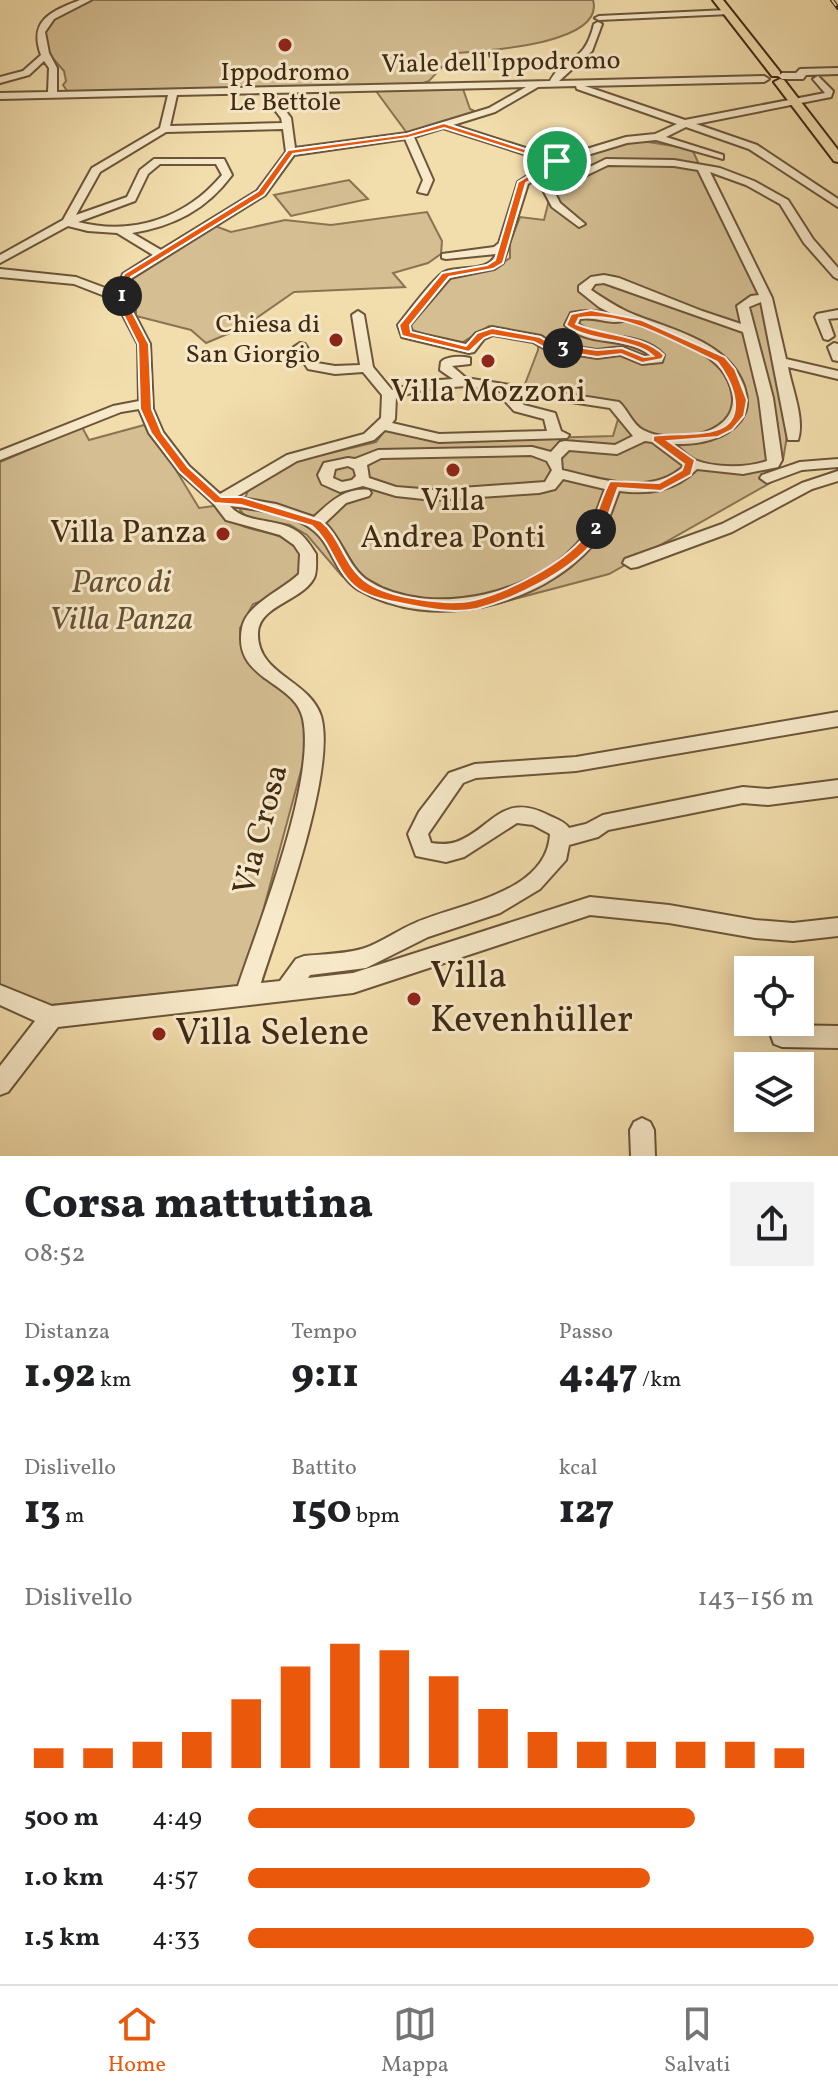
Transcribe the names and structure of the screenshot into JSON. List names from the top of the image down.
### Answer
{
  "streets": {
    "street": ["Viale dell'Ippodromo", "Via Crosa"]
  },
  "parks": ["Parco di Villa Panza"],
  "places": [
    "Ippodromo Le Bettole",
    "Chiesa di San Giorgio",
    "Villa Mozzoni",
    "Villa Andrea Ponti",
    "Villa Panza",
    "Villa Kevenhüller",
    "Villa Selene"
  ],
  "page": {
    "pins": ["1", "3", "2"],
    "heading": ["Corsa mattutina", "08:52"],
    "stats": [
      ["Distanza", "1.92 km"],
      ["Tempo", "9:11"],
      ["Passo", "4:47 /km"],
      ["Dislivello", "13 m"],
      ["Battito", "150 bpm"],
      ["kcal", "127"]
    ],
    "chart": ["Dislivello", "143–156 m"],
    "list": [
      {
        "name": "500 m",
        "note": "4:49"
      },
      {
        "name": "1.0 km",
        "note": "4:57"
      },
      {
        "name": "1.5 km",
        "note": "4:33"
      }
    ],
    "tabs": ["Home", "Mappa", "Salvati"]
  }
}
